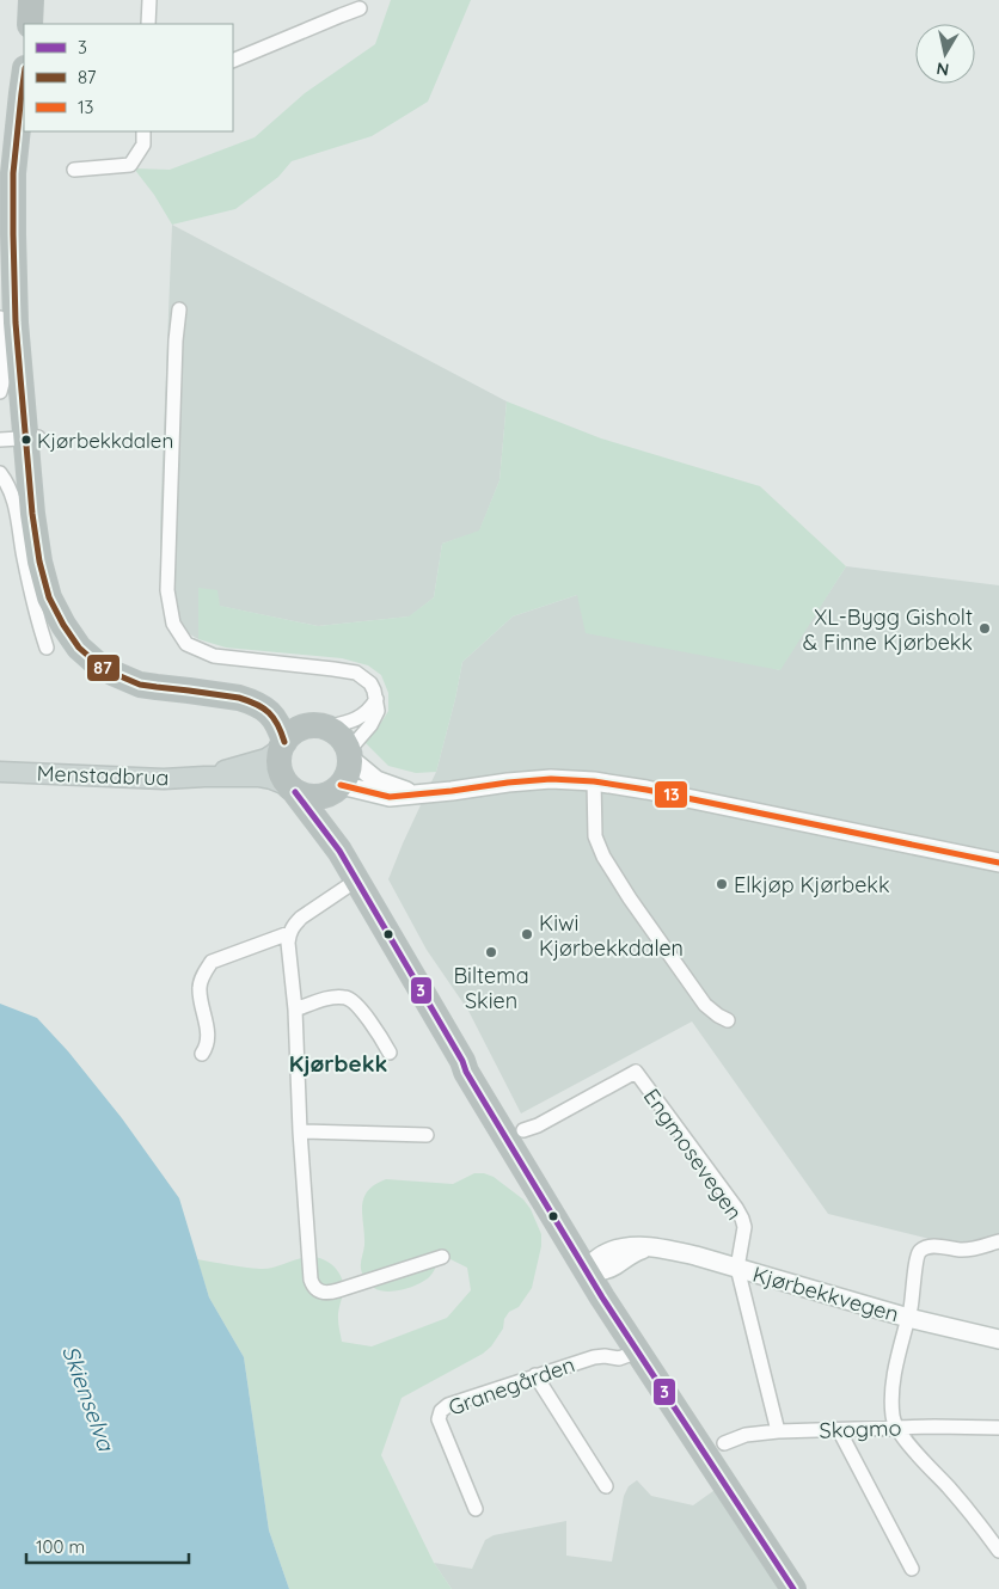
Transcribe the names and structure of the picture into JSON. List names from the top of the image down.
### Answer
{
  "streets": {
    "main road": ["Menstadbrua"],
    "street": [
      "Engmosevegen",
      "Kjørbekkvegen",
      "Granegården",
      "Skogmo"
    ]
  },
  "crossings": [
    ["Engmosevegen", "Kjørbekkvegen"],
    ["Engmosevegen", "Skogmo"]
  ],
  "districts": ["Kjørbekk"],
  "water": ["Skienselva"],
  "places": [
    "Kjørbekkdalen",
    "XL-Bygg Gisholt & Finne Kjørbekk",
    "Elkjøp Kjørbekk",
    "Kiwi Kjørbekkdalen",
    "Biltema Skien"
  ],
  "lines": ["transit line 87", "transit line 13", "transit line 3"],
  "legend": ["3", "87", "13"],
  "scale_bar": "100 m",
  "north": "bottom"
}
